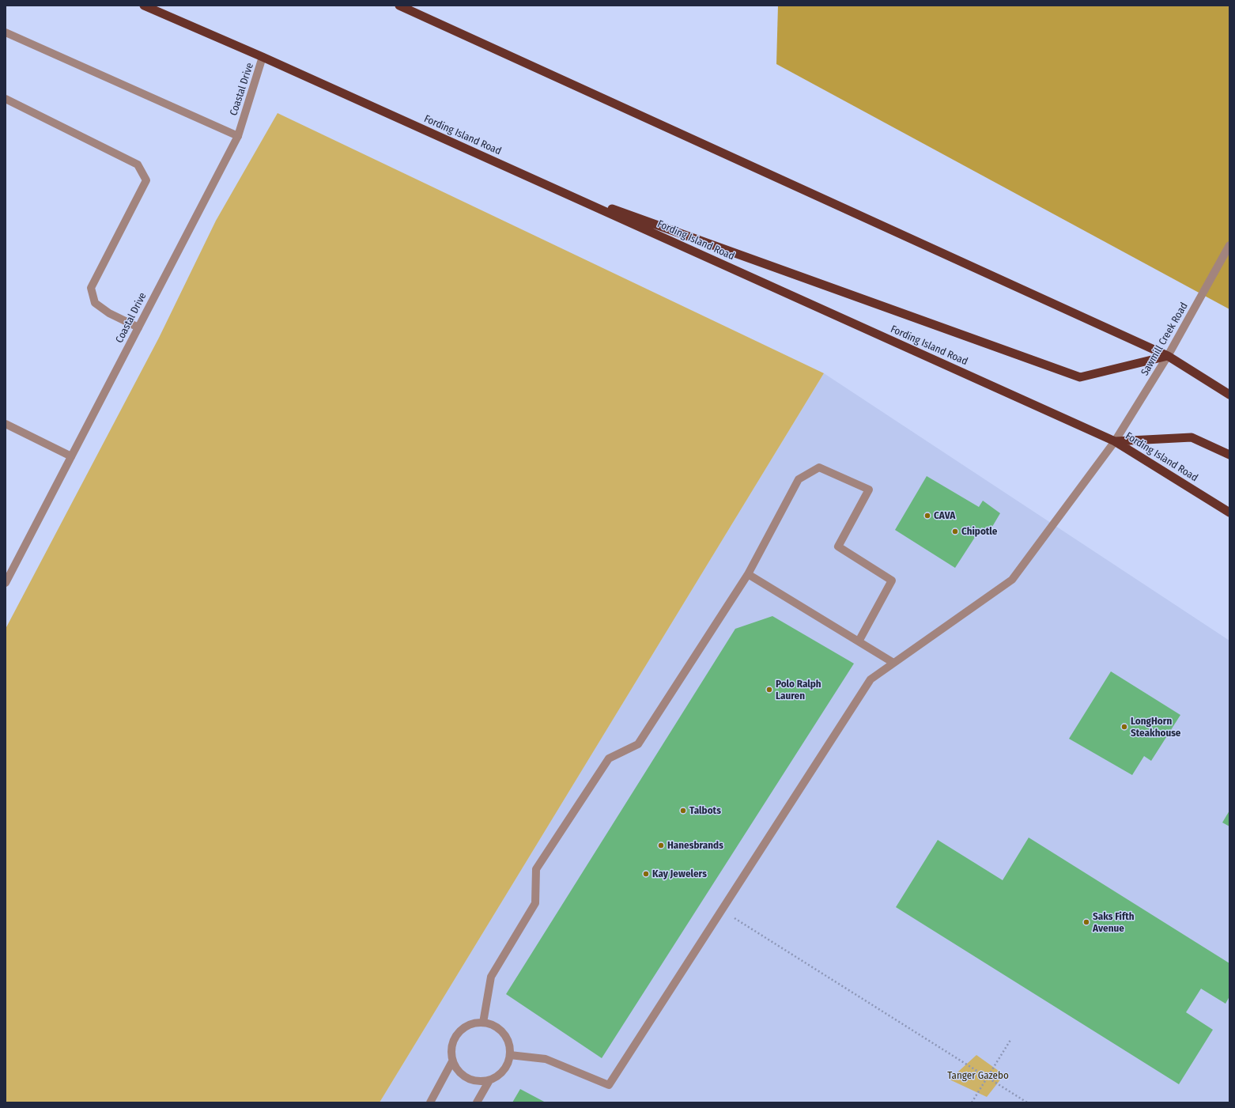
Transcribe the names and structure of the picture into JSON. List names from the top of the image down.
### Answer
{
  "streets": {
    "highway": ["Fording Island Road"],
    "street": ["Coastal Drive", "Sawmill Creek Road"]
  },
  "crossings": [
    ["Coastal Drive", "Fording Island Road"],
    ["Fording Island Road", "Sawmill Creek Road"]
  ],
  "parks": ["Tanger Gazebo"],
  "places": [
    "CAVA",
    "Chipotle",
    "Polo Ralph Lauren",
    "LongHorn Steakhouse",
    "Talbots",
    "Hanesbrands",
    "Kay Jewelers",
    "Saks Fifth Avenue"
  ]
}
